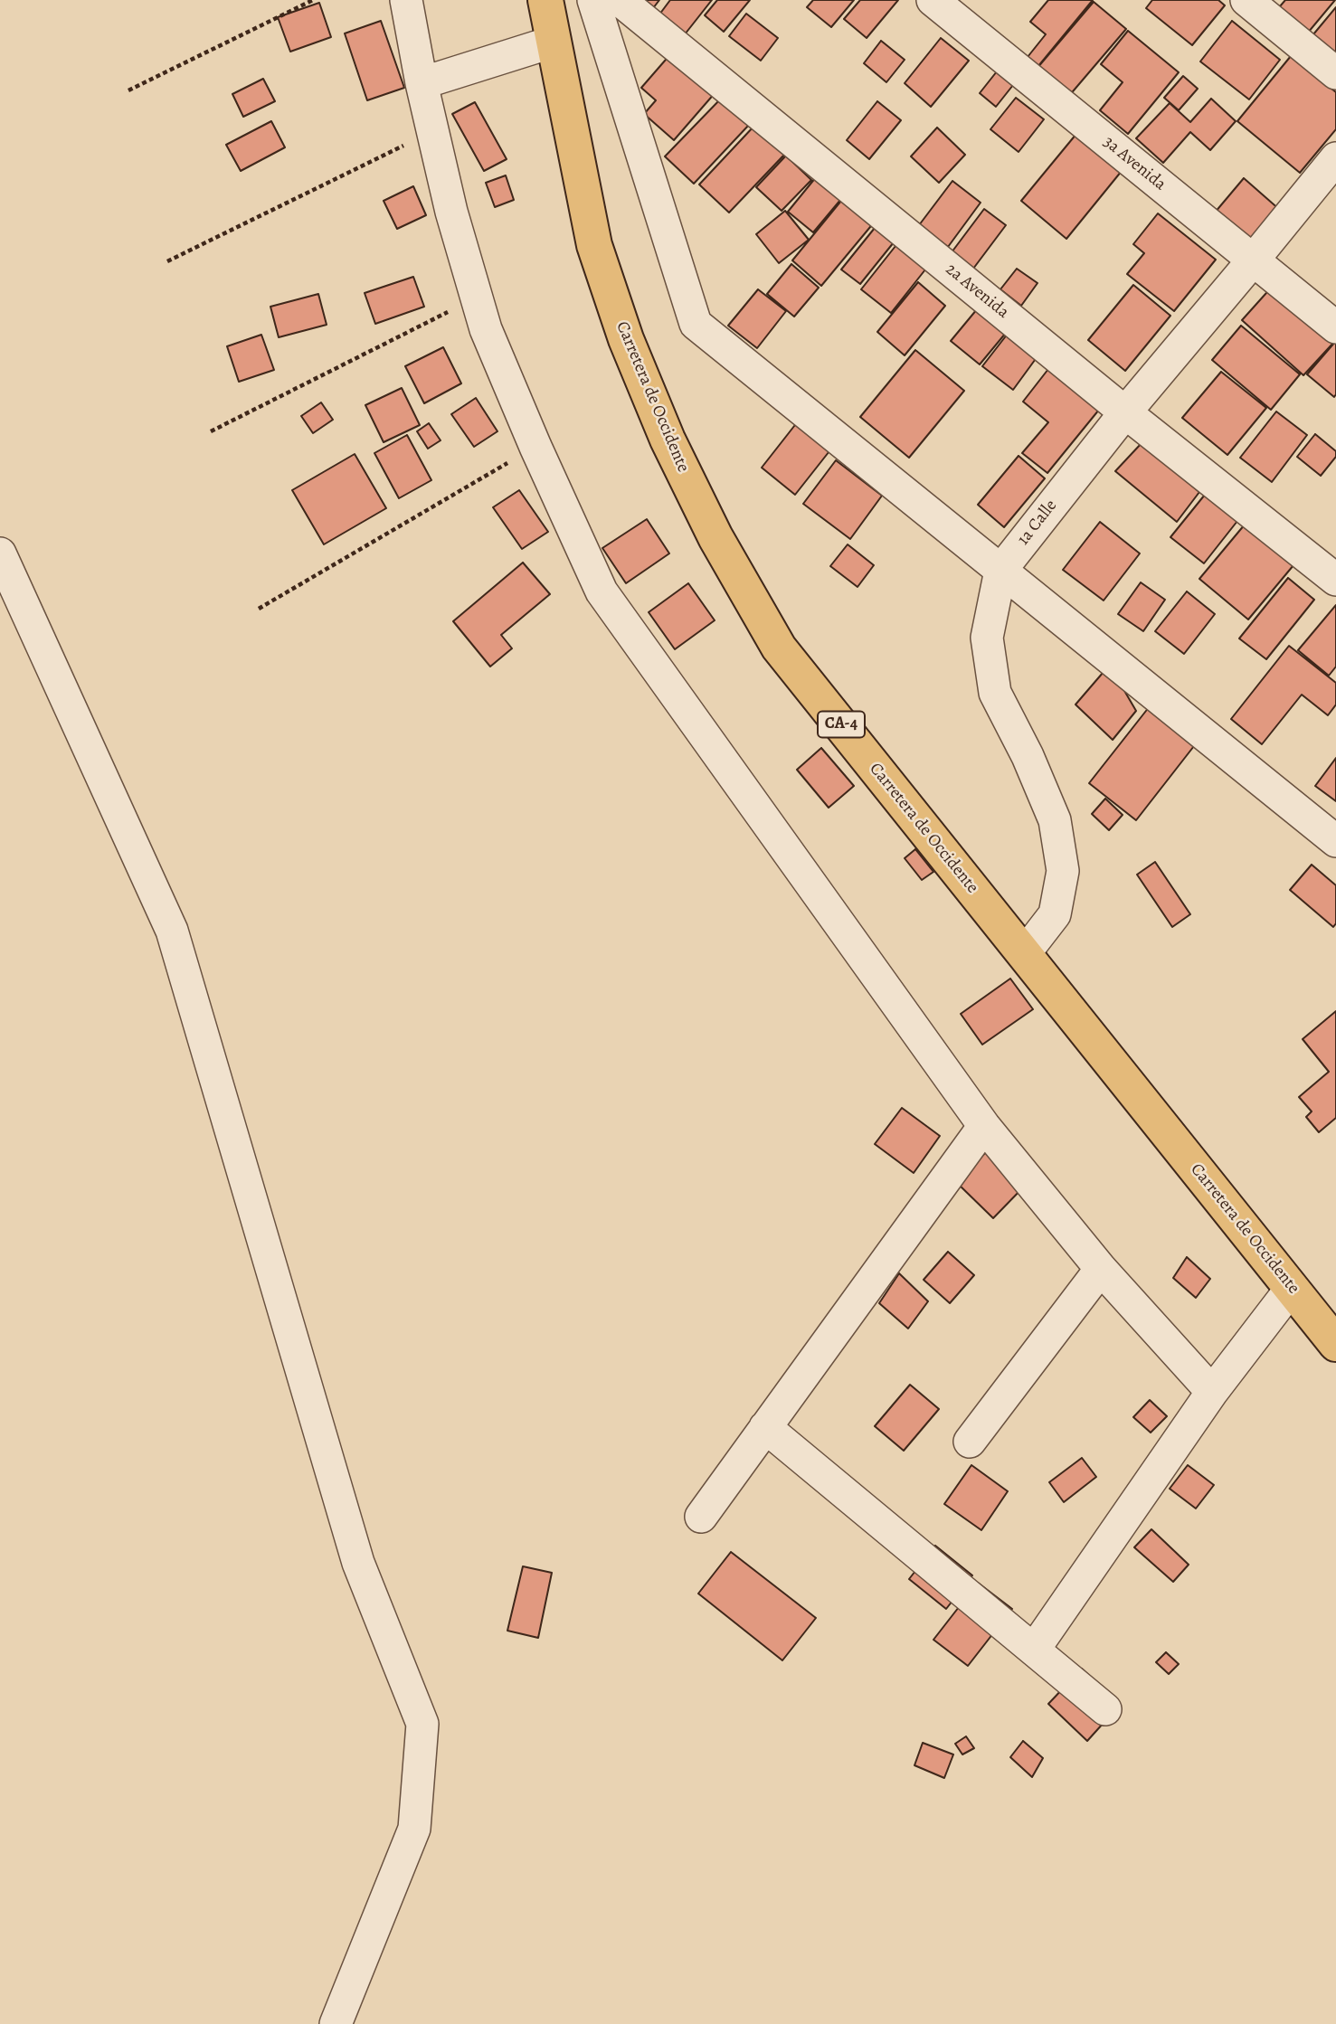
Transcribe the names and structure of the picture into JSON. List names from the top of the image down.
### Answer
{
  "streets": {
    "main road": ["Carretera de Occidente", "CA-4"],
    "street": ["3a Avenida", "2a Avenida", "1a Calle"]
  },
  "crossings": [
    ["3a Avenida", "1a Calle"],
    ["2a Avenida", "1a Calle"],
    ["Carretera de Occidente", "1a Calle"]
  ]
}
